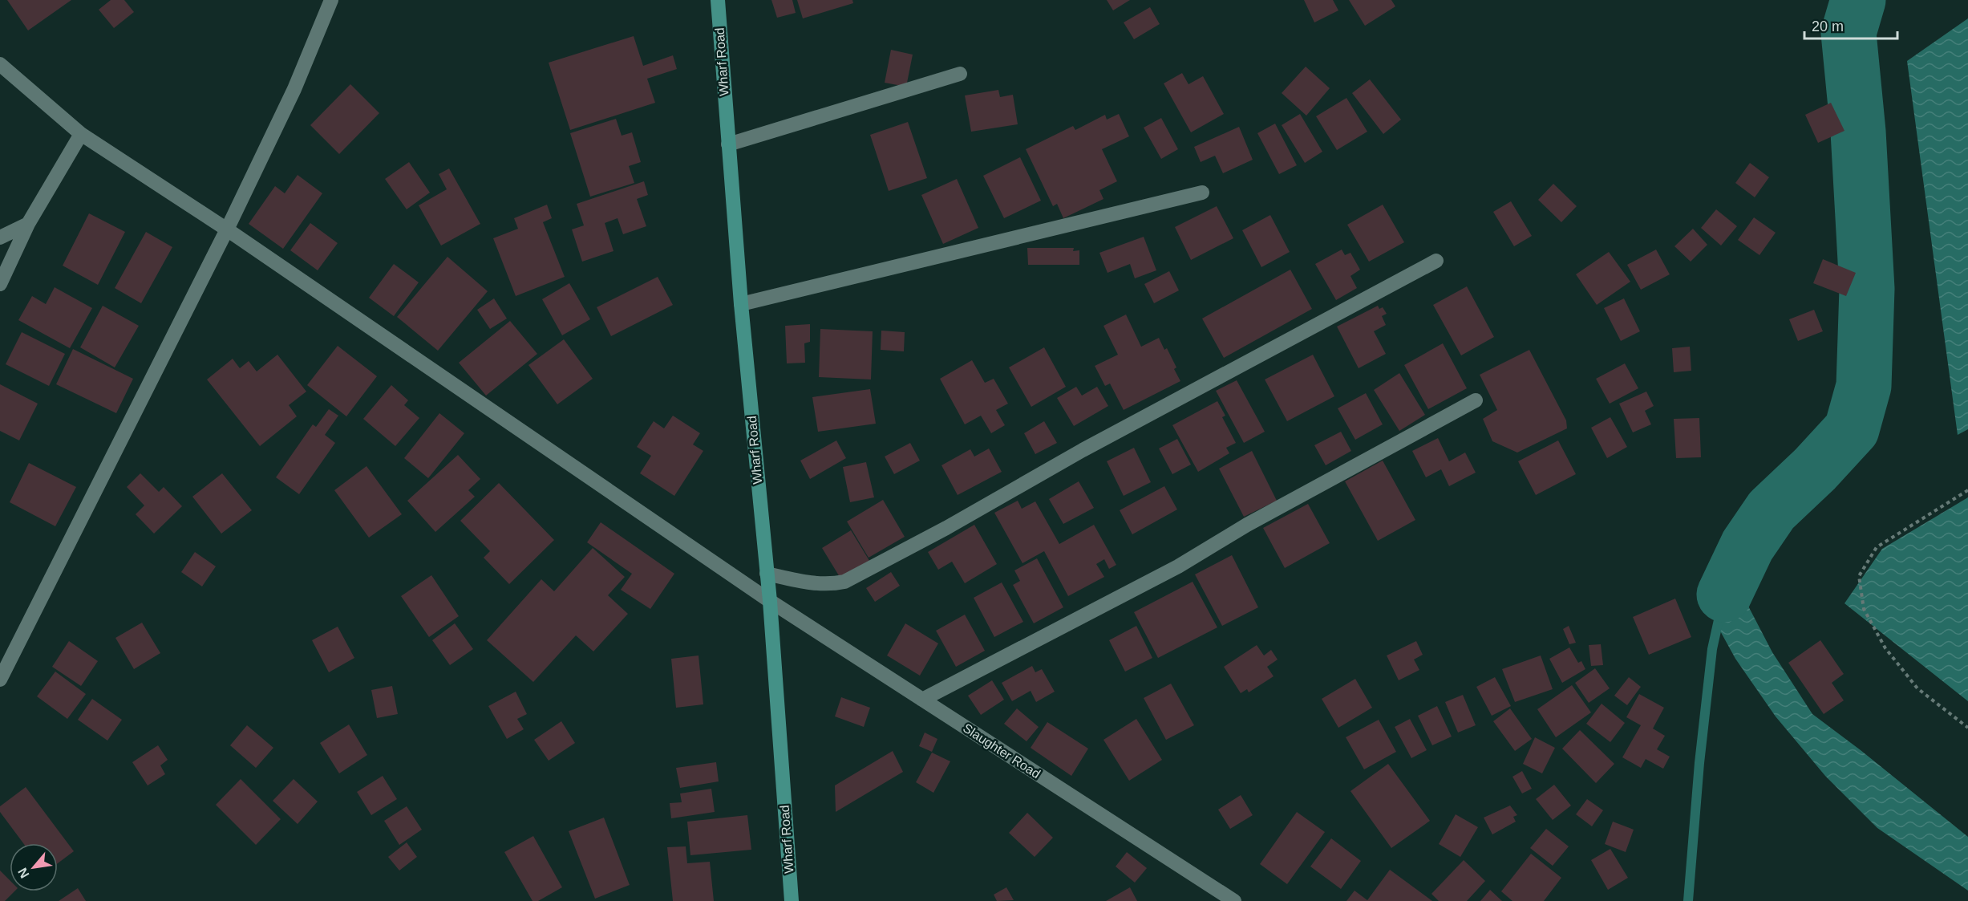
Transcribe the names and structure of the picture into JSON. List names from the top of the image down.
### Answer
{
  "streets": {
    "main road": ["Wharf Road"],
    "street": ["Slaughter Road"]
  },
  "crossings": [
    ["Wharf Road", "Slaughter Road"]
  ],
  "scale_bar": "20 m",
  "north": "bottom left"
}
